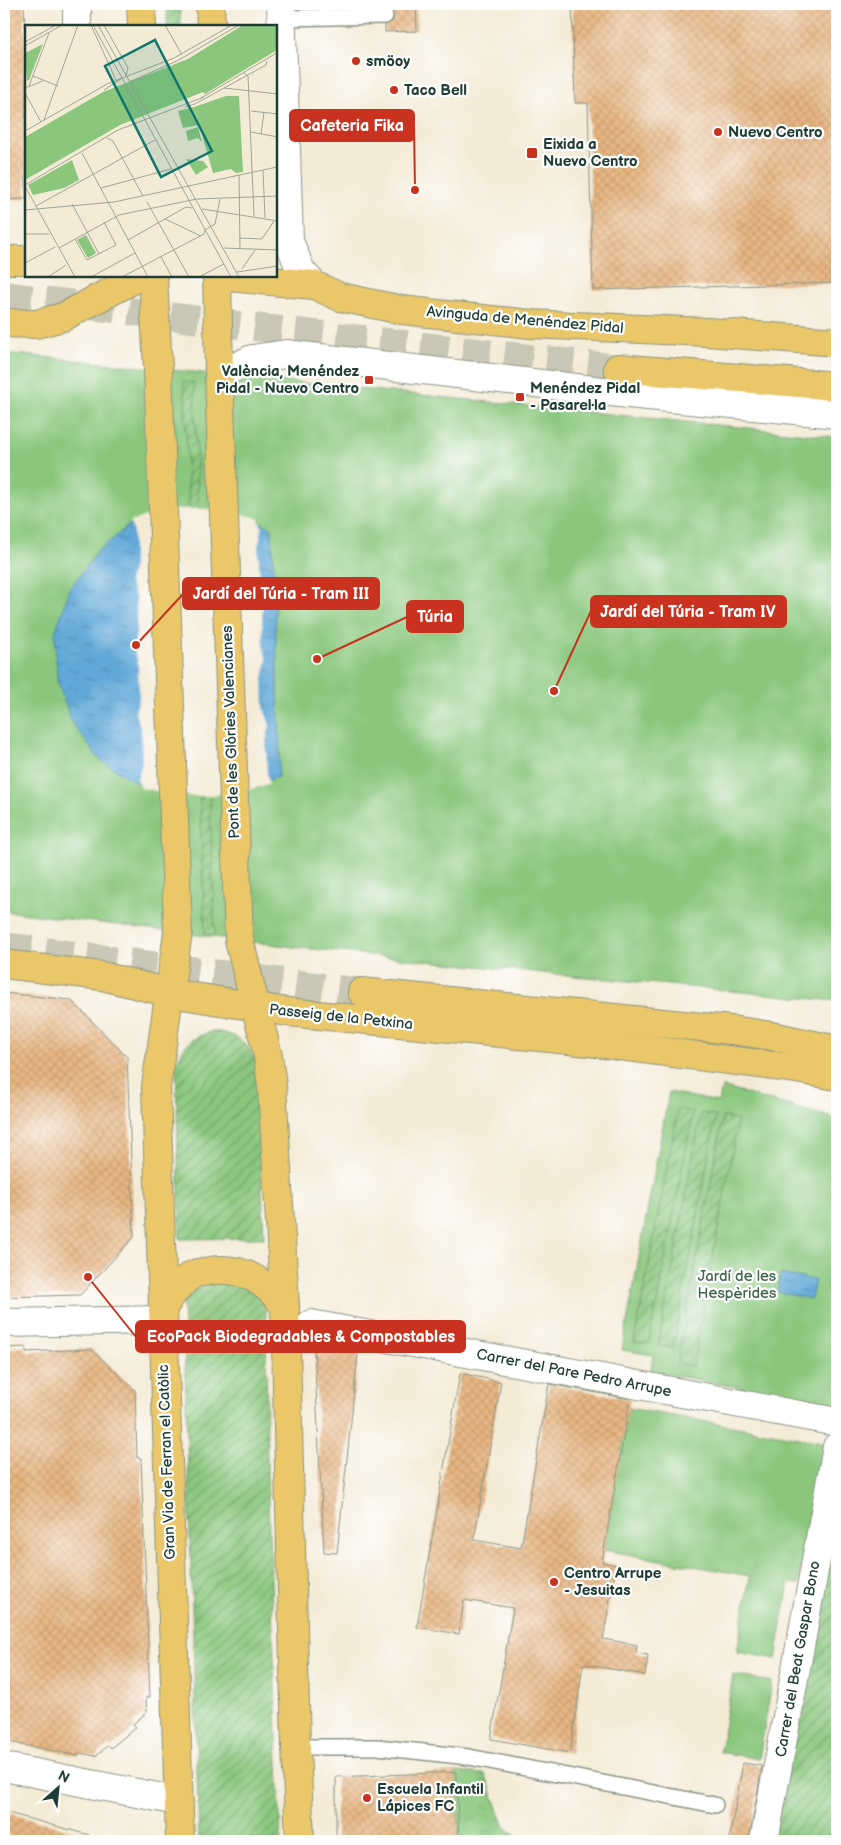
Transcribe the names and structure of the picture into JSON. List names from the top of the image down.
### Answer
{
  "streets": {
    "main road": [
      "Avinguda de Menéndez Pidal",
      "Pont de les Glòries Valencianes",
      "Passeig de la Petxina",
      "Gran Via de Ferran el Catòlic"
    ],
    "street": ["Carrer del Pare Pedro Arrupe", "Carrer del Beat Gaspar Bono"]
  },
  "crossings": [
    ["Pont de les Glòries Valencianes", "Passeig de la Petxina"],
    ["Passeig de la Petxina", "Gran Via de Ferran el Catòlic"]
  ],
  "parks": ["Jardí de les Hespèrides"],
  "places": {
    "other": [
      "smöoy",
      "Taco Bell",
      "Nuevo Centro",
      "Cafeteria Fika",
      "Jardí del Túria - Tram III",
      "Túria",
      "Jardí del Túria - Tram IV",
      "EcoPack Biodegradables & Compostables",
      "Centro Arrupe - Jesuitas",
      "Escuela Infantil Lápices FC"
    ],
    "transit": ["Eixida a Nuevo Centro", "València, Menéndez Pidal - Nuevo Centro", "Menéndez Pidal - Pasarel·la"]
  },
  "north": "top right"
}
